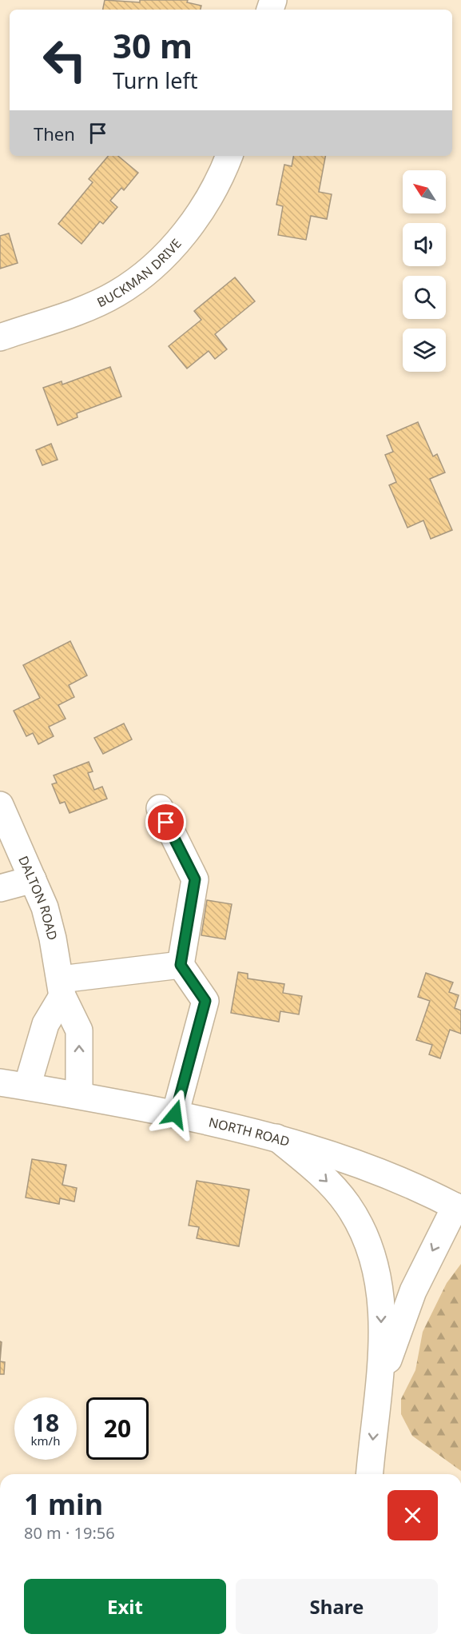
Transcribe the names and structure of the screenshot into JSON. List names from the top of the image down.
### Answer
{
  "streets": {
    "main road": ["BUCKMAN DRIVE", "DALTON ROAD", "NORTH ROAD"]
  },
  "crossings": [
    ["DALTON ROAD", "NORTH ROAD"]
  ],
  "north": "top left",
  "page": {
    "turn": ["30 m", "Turn left"],
    "then": "Then",
    "speed": "18 km/h",
    "limit": "20",
    "heading": ["1 min", "80 m · 19:56"],
    "buttons": ["Exit", "Share"]
  }
}
